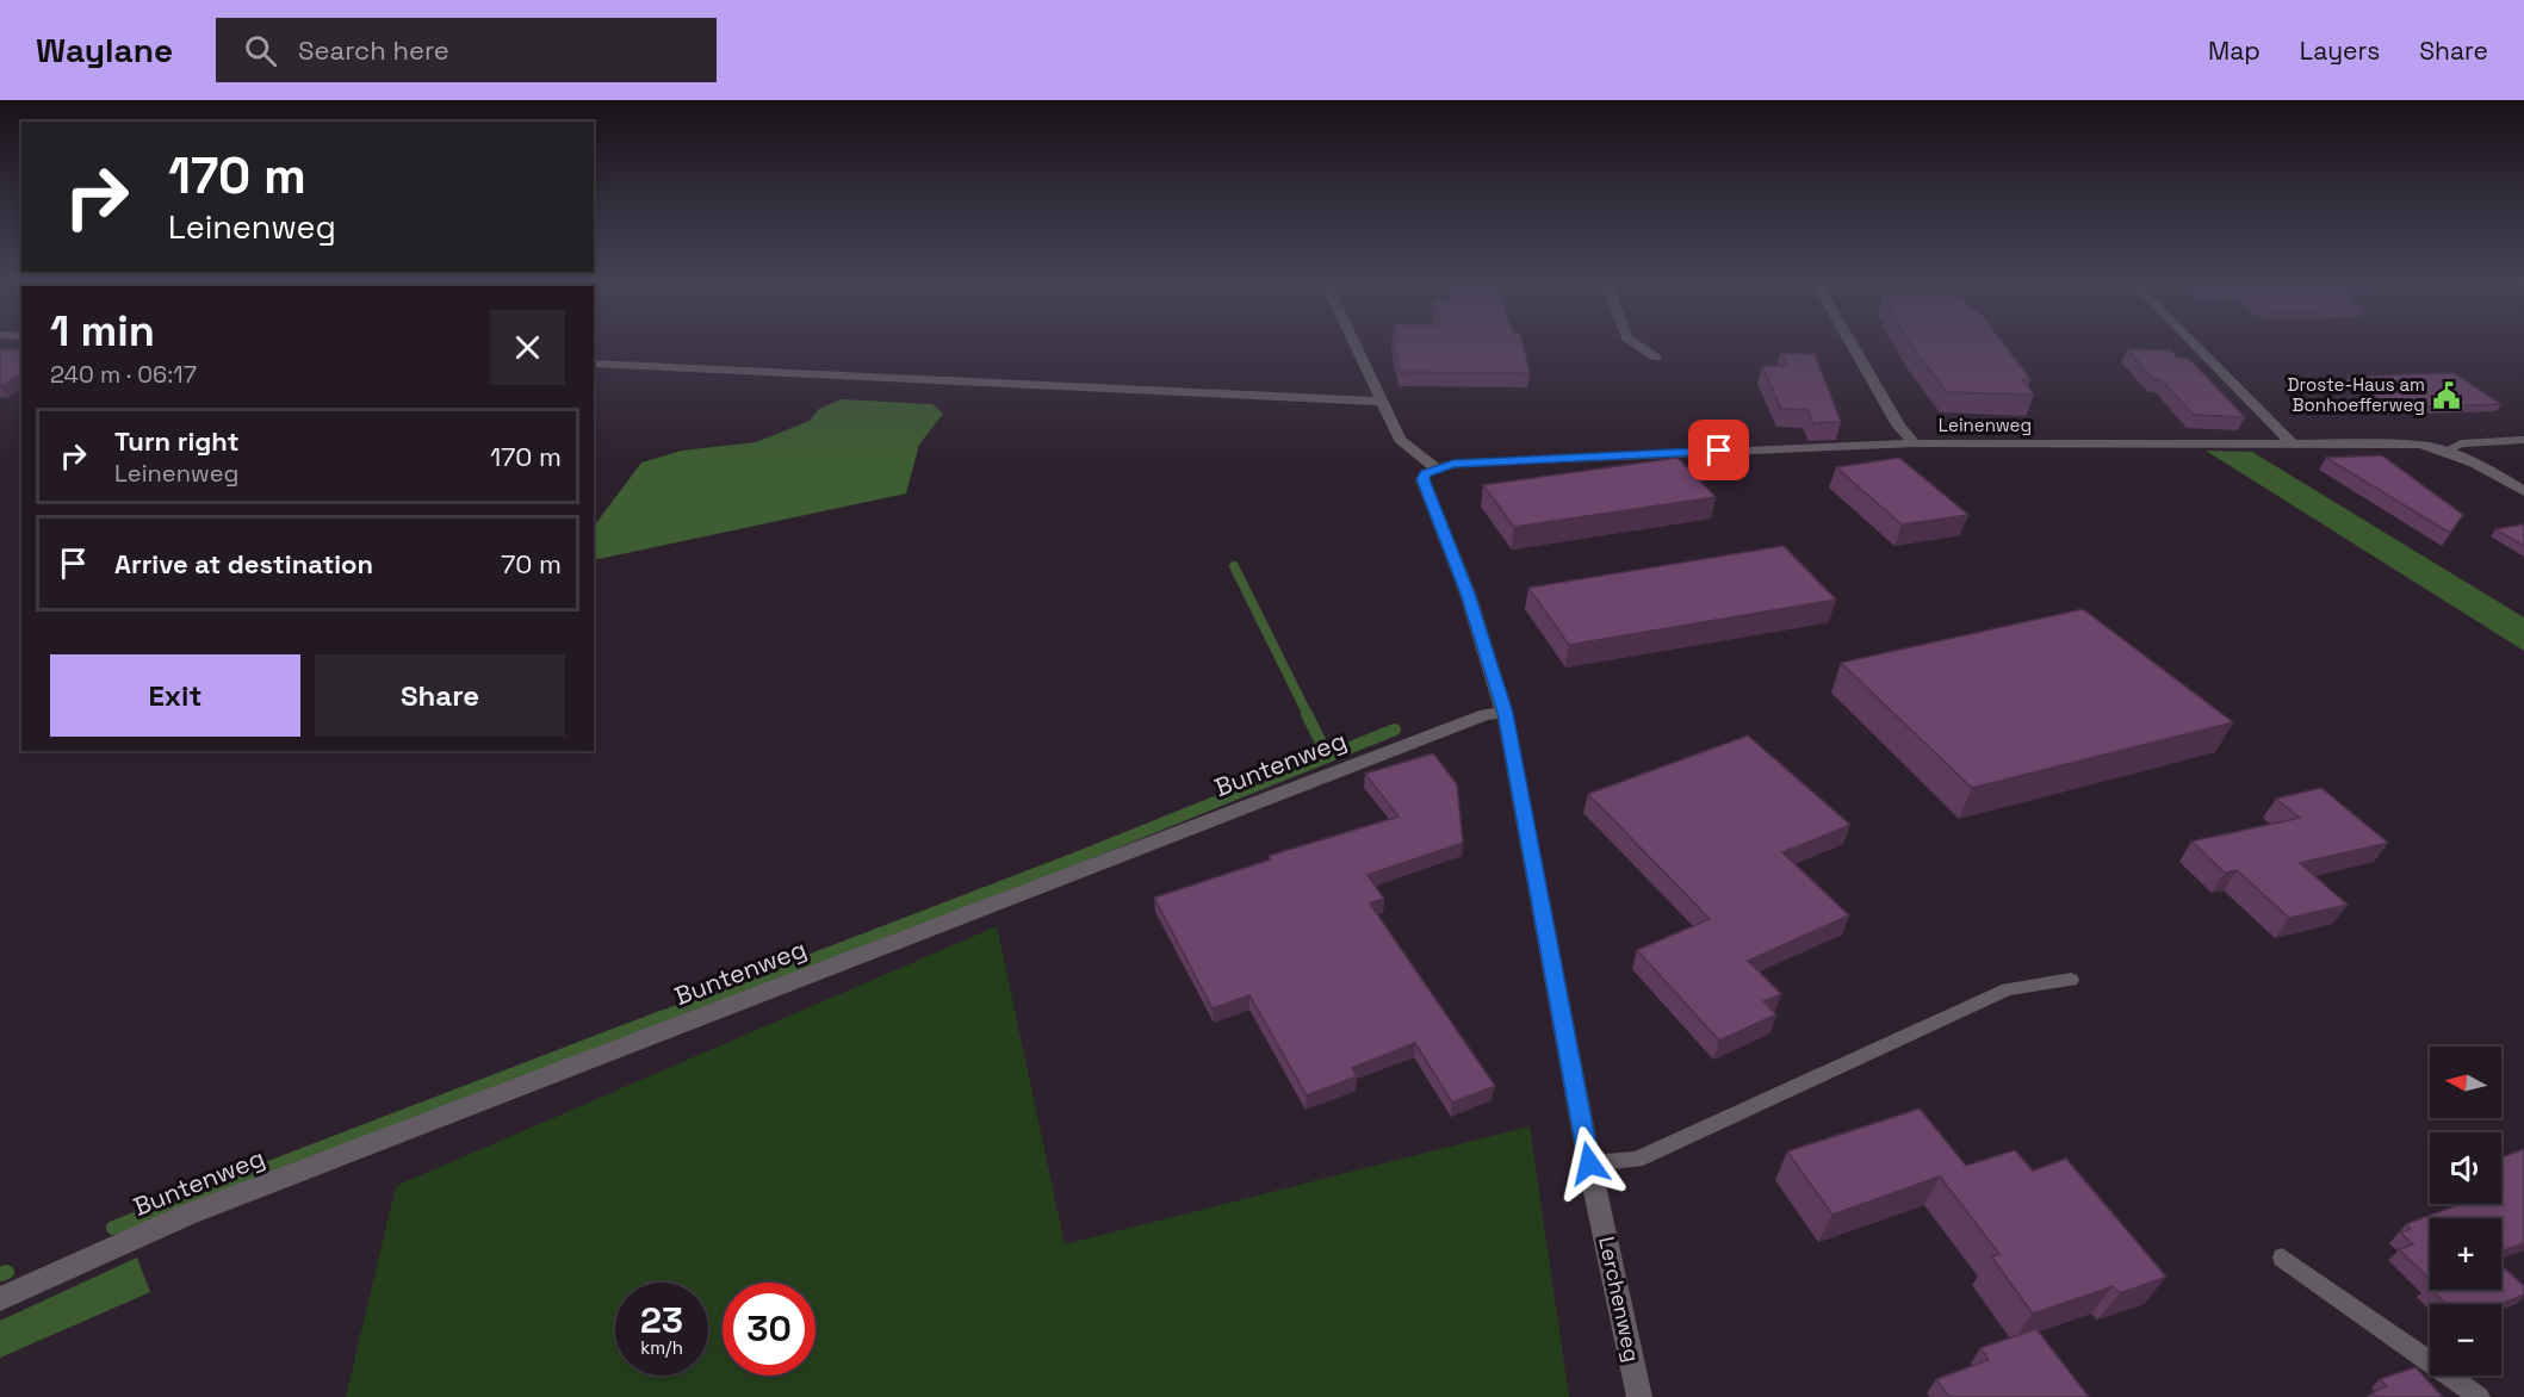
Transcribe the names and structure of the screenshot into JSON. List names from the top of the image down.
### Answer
{
  "streets": {
    "street": ["Leinenweg", "Buntenweg", "Lerchenweg"]
  },
  "crossings": [
    ["Leinenweg", "Lerchenweg"],
    ["Buntenweg", "Lerchenweg"]
  ],
  "places": {
    "public building": ["Droste-Haus am Bonhoefferweg"]
  },
  "north": "left",
  "page": {
    "header": "Waylane",
    "search": "Search here",
    "nav": ["Map", "Layers", "Share"],
    "turn": ["170 m", "Leinenweg"],
    "heading": ["1 min", "240 m · 06:17"],
    "list": [
      {
        "name": "Turn right",
        "note": "Leinenweg",
        "value": "170 m"
      },
      {
        "name": "Arrive at destination",
        "value": "70 m"
      }
    ],
    "buttons": ["Exit", "Share"],
    "map_buttons": ["+", "−"],
    "speed": "23 km/h",
    "limit": "30"
  }
}
